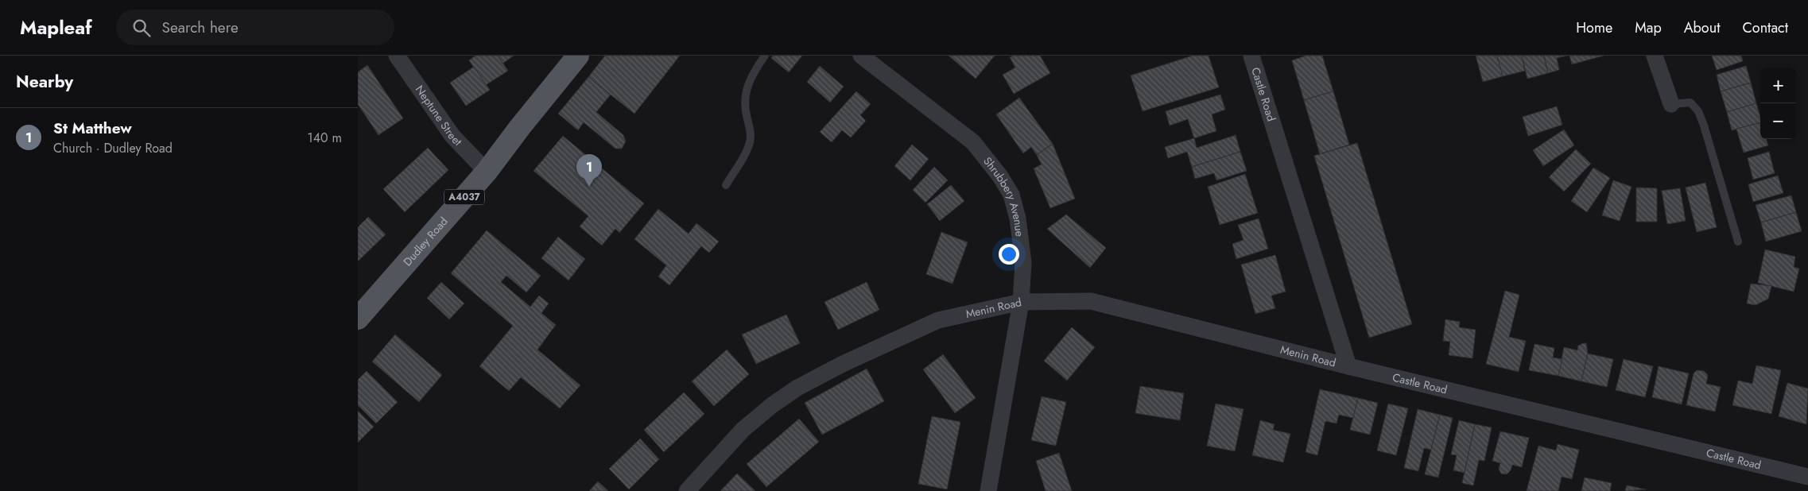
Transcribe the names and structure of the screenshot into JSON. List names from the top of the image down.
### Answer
{
  "streets": {
    "main road": ["A4037", "Dudley Road"],
    "street": [
      "Castle Road",
      "Neptune Street",
      "Shrubbery Avenue",
      "Menin Road"
    ]
  },
  "crossings": [
    ["Castle Road", "Menin Road"],
    ["Neptune Street", "Dudley Road"],
    ["Shrubbery Avenue", "Menin Road"]
  ],
  "page": {
    "header": "Mapleaf",
    "search": "Search here",
    "nav": [
      "Home",
      "Map",
      "About",
      "Contact"
    ],
    "heading": "Nearby",
    "map_buttons": ["+", "−"],
    "list": [
      {
        "mark": "1",
        "name": "St Matthew",
        "note": "Church · Dudley Road",
        "value": "140 m"
      }
    ],
    "pins": "1"
  }
}
